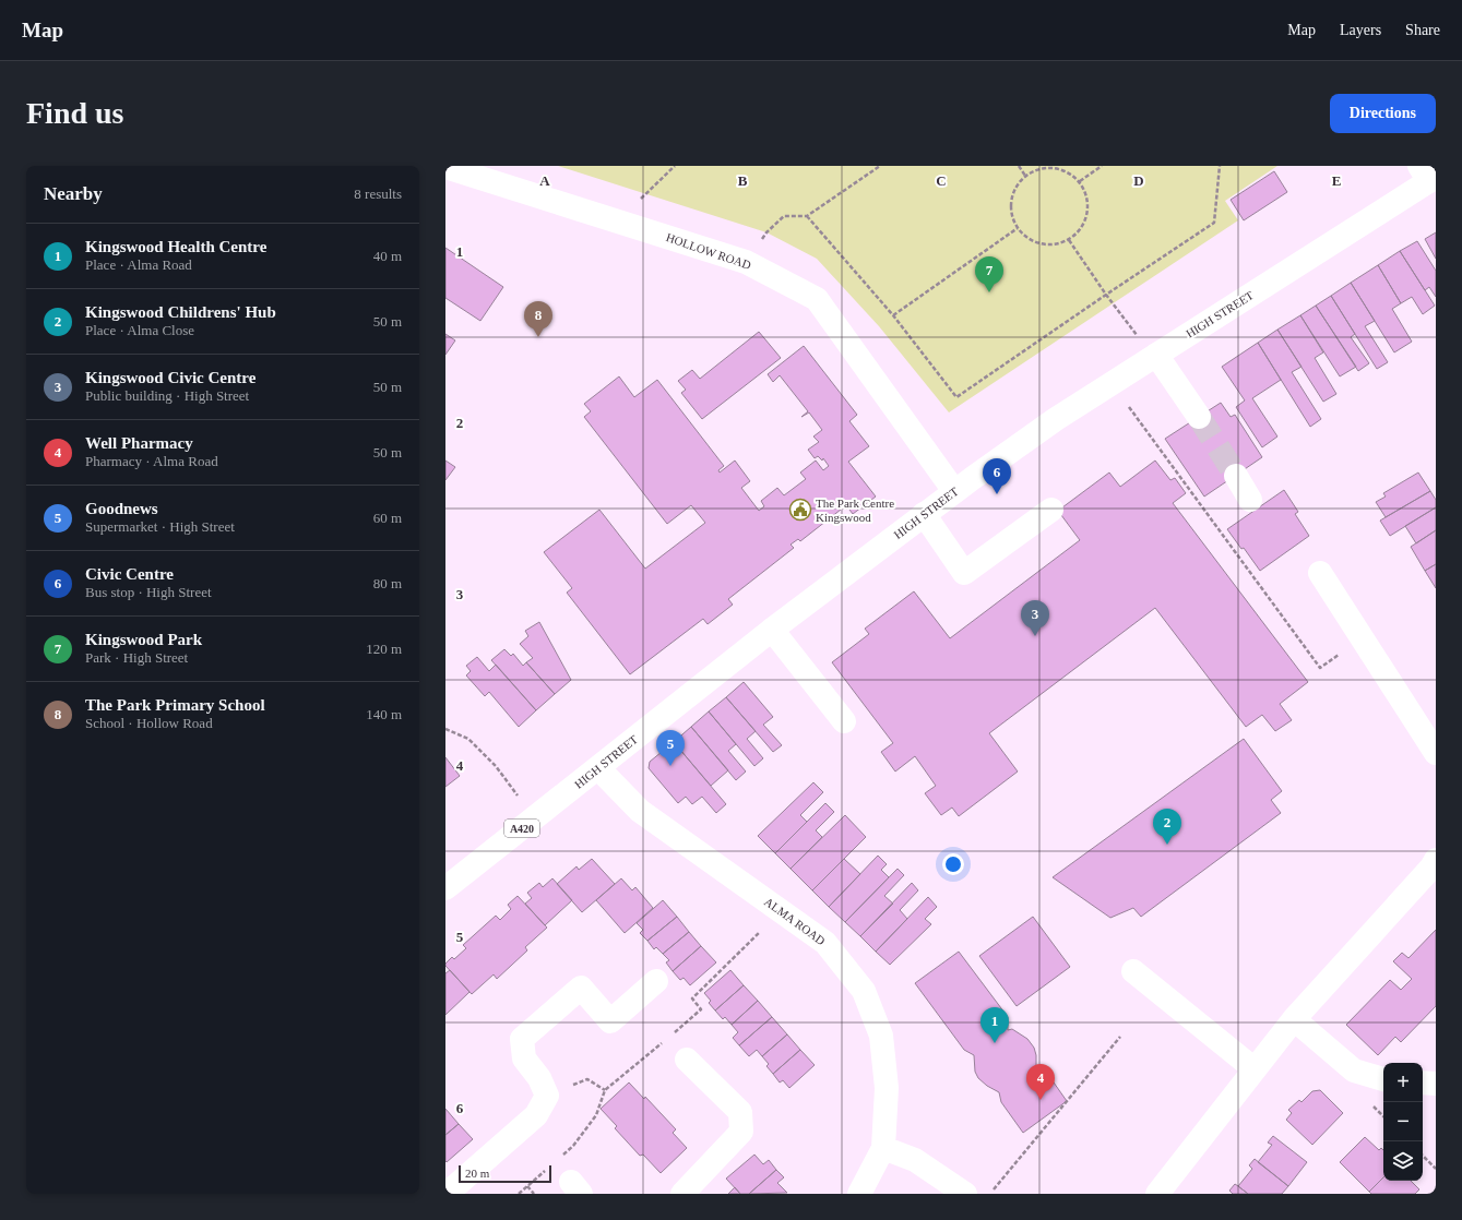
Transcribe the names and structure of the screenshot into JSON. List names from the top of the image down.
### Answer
{
  "streets": {
    "street": [
      "HOLLOW ROAD",
      "HIGH STREET",
      "A420",
      "ALMA ROAD"
    ]
  },
  "crossings": [
    ["HOLLOW ROAD", "HIGH STREET"],
    ["HIGH STREET", "ALMA ROAD"]
  ],
  "places": {
    "public building": ["The Park Centre Kingswood"]
  },
  "scale_bar": "20 m",
  "page": {
    "header": "Map",
    "nav": ["Map", "Layers", "Share"],
    "buttons": "Directions",
    "title": "Find us",
    "heading": ["Nearby", "8 results"],
    "list": [
      {
        "mark": "1",
        "name": "Kingswood Health Centre",
        "note": "Place · Alma Road",
        "value": "40 m"
      },
      {
        "mark": "2",
        "name": "Kingswood Childrens' Hub",
        "note": "Place · Alma Close",
        "value": "50 m"
      },
      {
        "mark": "3",
        "name": "Kingswood Civic Centre",
        "note": "Public building · High Street",
        "value": "50 m"
      },
      {
        "mark": "4",
        "name": "Well Pharmacy",
        "note": "Pharmacy · Alma Road",
        "value": "50 m"
      },
      {
        "mark": "5",
        "name": "Goodnews",
        "note": "Supermarket · High Street",
        "value": "60 m"
      },
      {
        "mark": "6",
        "name": "Civic Centre",
        "note": "Bus stop · High Street",
        "value": "80 m"
      },
      {
        "mark": "7",
        "name": "Kingswood Park",
        "note": "Park · High Street",
        "value": "120 m"
      },
      {
        "mark": "8",
        "name": "The Park Primary School",
        "note": "School · Hollow Road",
        "value": "140 m"
      }
    ],
    "pins": [
      "7",
      "8",
      "6",
      "3",
      "5",
      "2",
      "1",
      "4"
    ],
    "map_buttons": ["+", "−"],
    "scale": "20 m"
  },
  "grid": {
    "columns": [
      "A",
      "B",
      "C",
      "D",
      "E"
    ],
    "rows": [
      "1",
      "2",
      "3",
      "4",
      "5",
      "6"
    ]
  }
}
